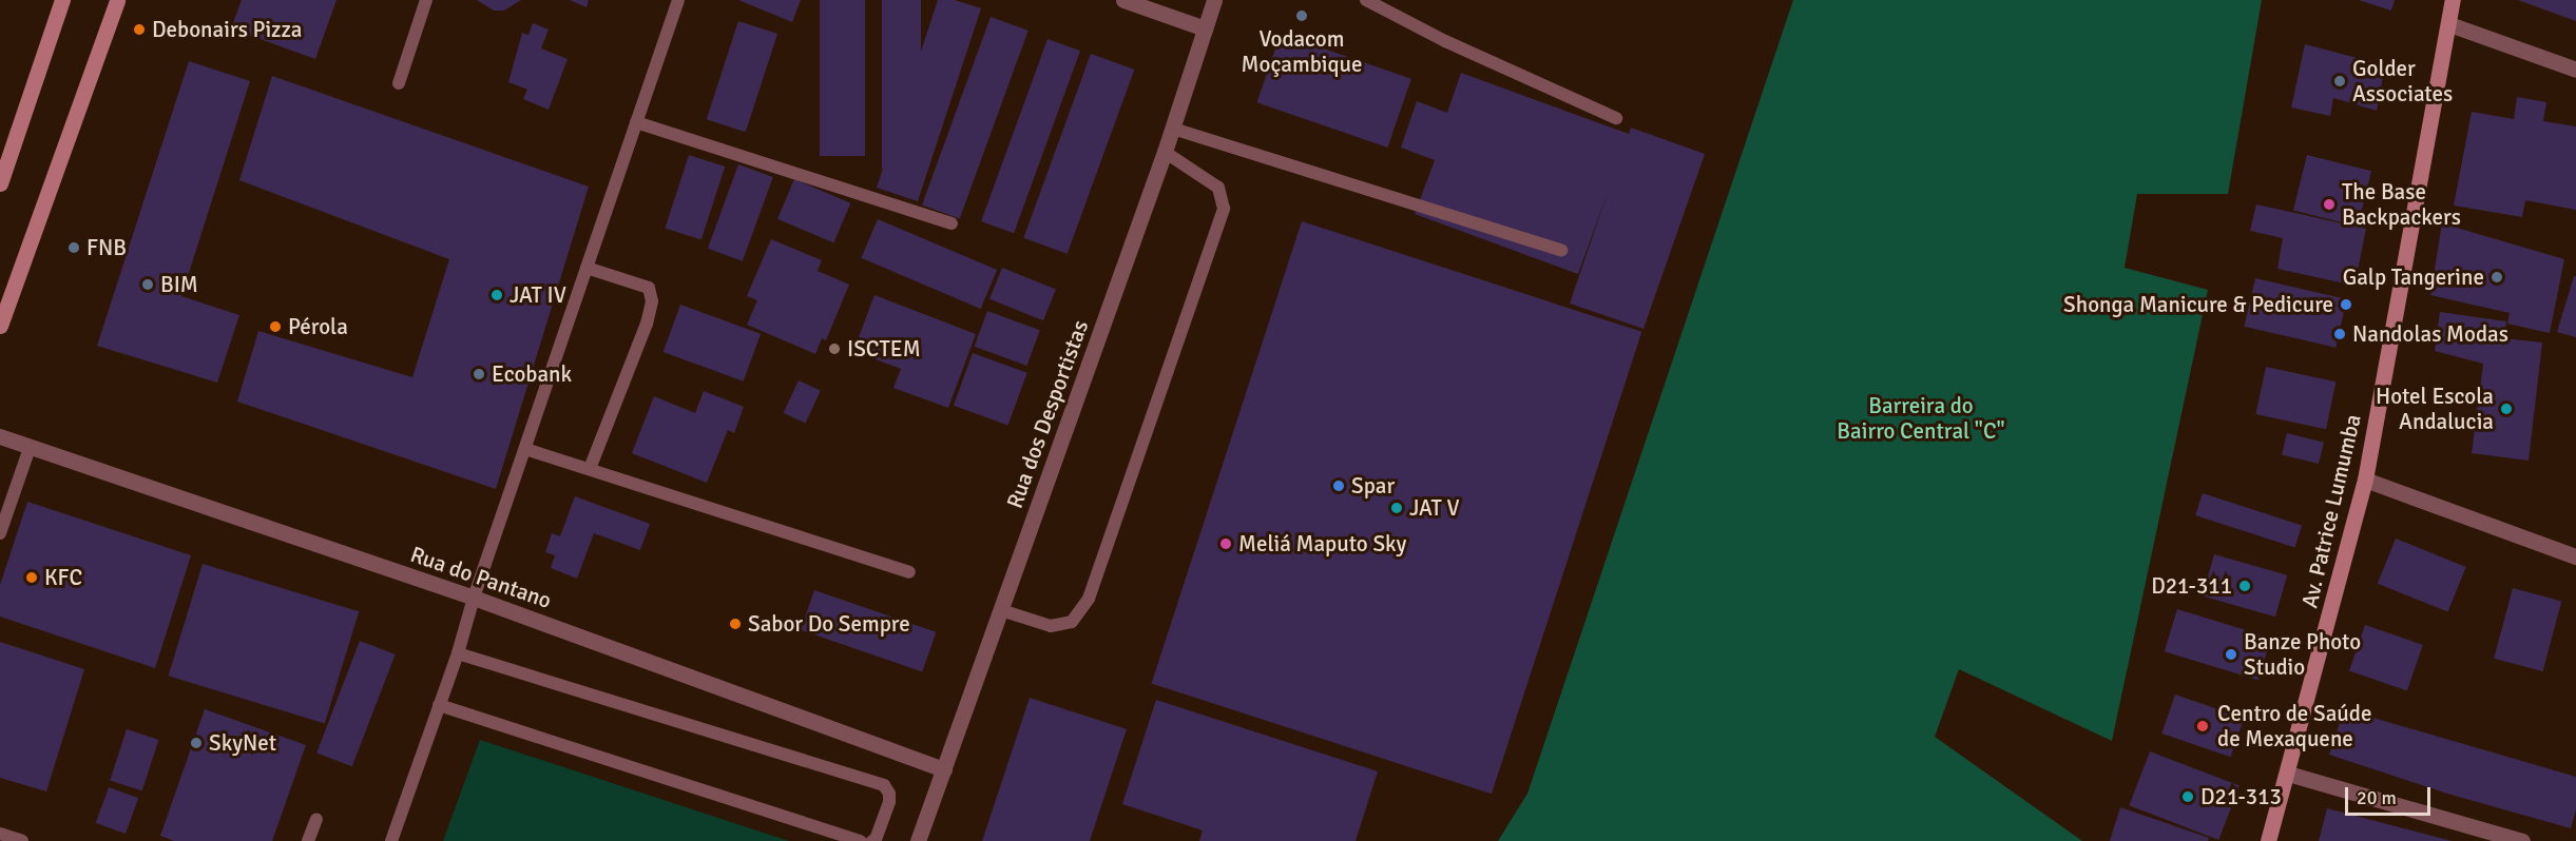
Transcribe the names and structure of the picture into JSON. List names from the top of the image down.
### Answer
{
  "streets": {
    "main road": ["Av. Patrice Lumumba"],
    "street": ["Rua dos Desportistas", "Rua do Pantano"]
  },
  "crossings": [
    ["Rua dos Desportistas", "Rua do Pantano"]
  ],
  "parks": ["Barreira do Bairro Central \"C\""],
  "places": [
    "Vodacom Moçambique",
    "Debonairs Pizza",
    "Golder Associates",
    "The Base Backpackers",
    "FNB",
    "Galp Tangerine",
    "BIM",
    "JAT IV",
    "Shonga Manicure & Pedicure",
    "Pérola",
    "Nandolas Modas",
    "ISCTEM",
    "Ecobank",
    "Hotel Escola Andalucia",
    "Spar",
    "JAT V",
    "Meliá Maputo Sky",
    "KFC",
    "D21-311",
    "Sabor Do Sempre",
    "Banze Photo Studio",
    "Centro de Saúde de Mexaquene",
    "SkyNet",
    "D21-313"
  ],
  "scale_bar": "20 m"
}
